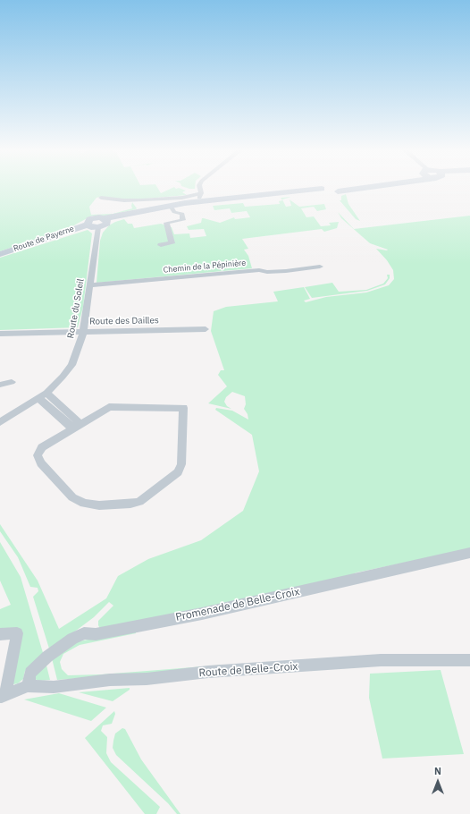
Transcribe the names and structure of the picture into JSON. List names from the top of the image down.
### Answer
{
  "streets": {
    "main road": ["Route de Payerne"],
    "street": [
      "Chemin de la Pépinière",
      "Route du Soleil",
      "Route des Dailles",
      "Promenade de Belle-Croix",
      "Route de Belle-Croix"
    ]
  },
  "crossings": [
    ["Chemin de la Pépinière", "Route du Soleil"],
    ["Route du Soleil", "Route des Dailles"],
    ["Promenade de Belle-Croix", "Route de Belle-Croix"]
  ],
  "north": "top"
}
